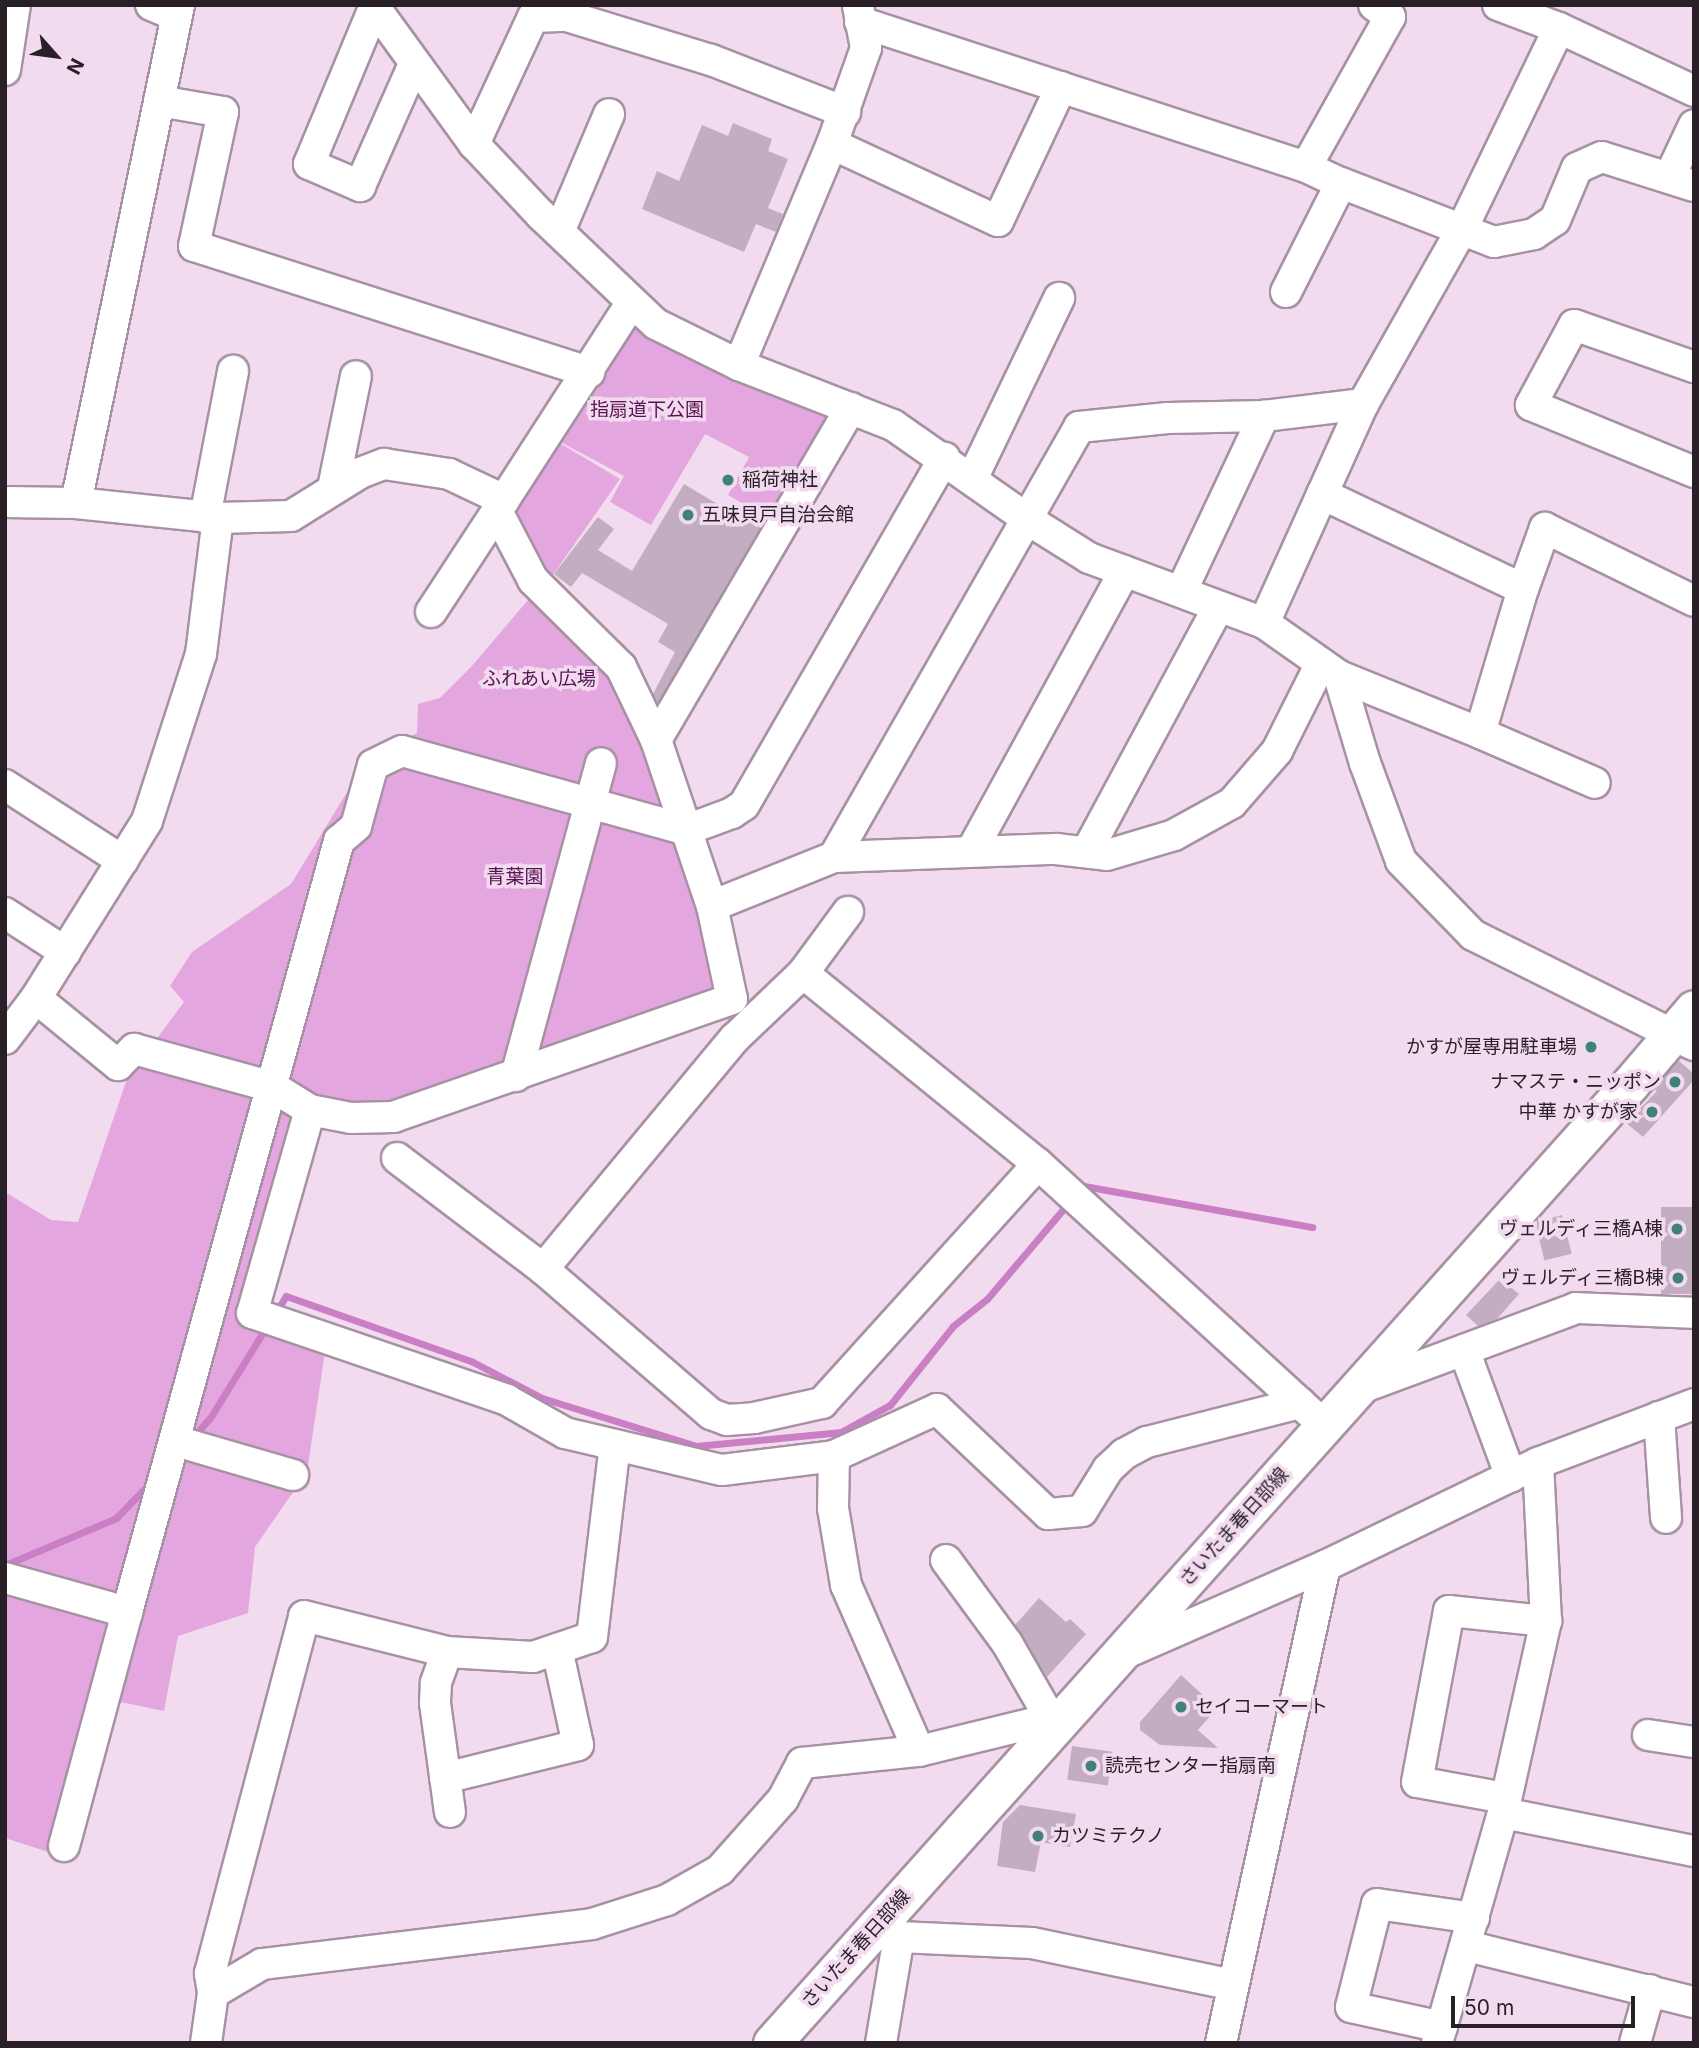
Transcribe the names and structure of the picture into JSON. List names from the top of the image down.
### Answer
{
  "streets": {
    "main road": ["さいたま春日部線"]
  },
  "parks": ["指扇道下公園", "ふれあい広場", "青葉園"],
  "places": [
    "稲荷神社",
    "五味貝戸自治会館",
    "かすが屋専用駐車場",
    "ナマステ・ニッポン",
    "中華 かすが家",
    "ヴェルディ三橋A棟",
    "ヴェルディ三橋B棟",
    "セイコーマート",
    "読売センター指扇南",
    "カツミテクノ"
  ],
  "scale_bar": "50 m",
  "north": "bottom right"
}
